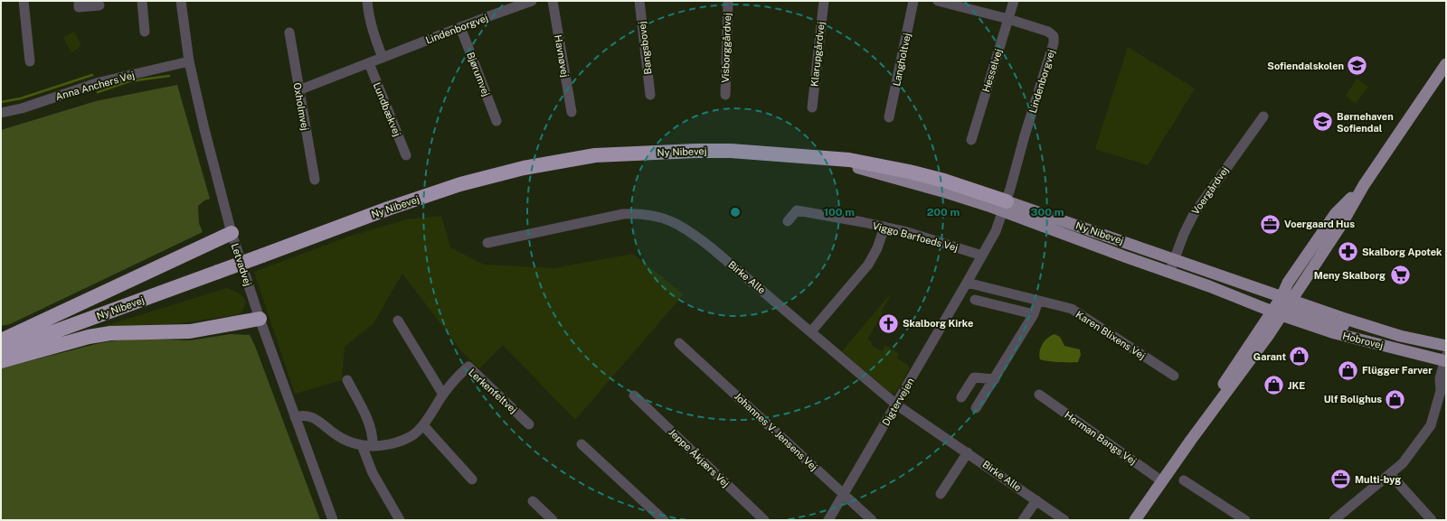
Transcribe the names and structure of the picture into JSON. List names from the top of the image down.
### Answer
{
  "streets": {
    "highway": ["Ny Nibevej"],
    "main road": ["Hobrovej"],
    "street": [
      "Lindenborgvej",
      "Bangsbovej",
      "Visborggårdvej",
      "Klarupgårdvej",
      "Havnøvej",
      "Langholtvej",
      "Hesselvej",
      "Bjørumvej",
      "Anna Anchers Vej",
      "Oxholmvej",
      "Lundbækvej",
      "Voergårdvej",
      "Viggo Barfoeds Vej",
      "Letvadvej",
      "Birke Alle",
      "Karen Blixens Vej",
      "Lerkenfeltvej",
      "Digtervejen",
      "Johannes V. Jensens Vej",
      "Herman Bangs Vej",
      "Jeppe Åkjærs Vej"
    ]
  },
  "crossings": [
    ["Lindenborgvej", "Hesselvej"],
    ["Lindenborgvej", "Bjørumvej"],
    ["Lindenborgvej", "Oxholmvej"],
    ["Lindenborgvej", "Lundbækvej"],
    ["Lindenborgvej", "Ny Nibevej"],
    ["Lindenborgvej", "Digtervejen"],
    ["Anna Anchers Vej", "Letvadvej"],
    ["Ny Nibevej", "Voergårdvej"],
    ["Ny Nibevej", "Hobrovej"],
    ["Ny Nibevej", "Digtervejen"],
    ["Viggo Barfoeds Vej", "Digtervejen"],
    ["Letvadvej", "Lerkenfeltvej"],
    ["Birke Alle", "Digtervejen"],
    ["Karen Blixens Vej", "Digtervejen"],
    ["Digtervejen", "Johannes V. Jensens Vej"]
  ],
  "places": {
    "school or university": ["Sofiendalskolen", "Børnehaven Sofiendal"],
    "office": ["Voergaard Hus", "Multi-byg"],
    "pharmacy": ["Skalborg Apotek"],
    "supermarket": ["Meny Skalborg"],
    "church": ["Skalborg Kirke"],
    "shop": [
      "Garant",
      "Flügger Farver",
      "JKE",
      "Ulf Bolighus"
    ]
  },
  "rings": ["100 m", "200 m", "300 m"]
}
